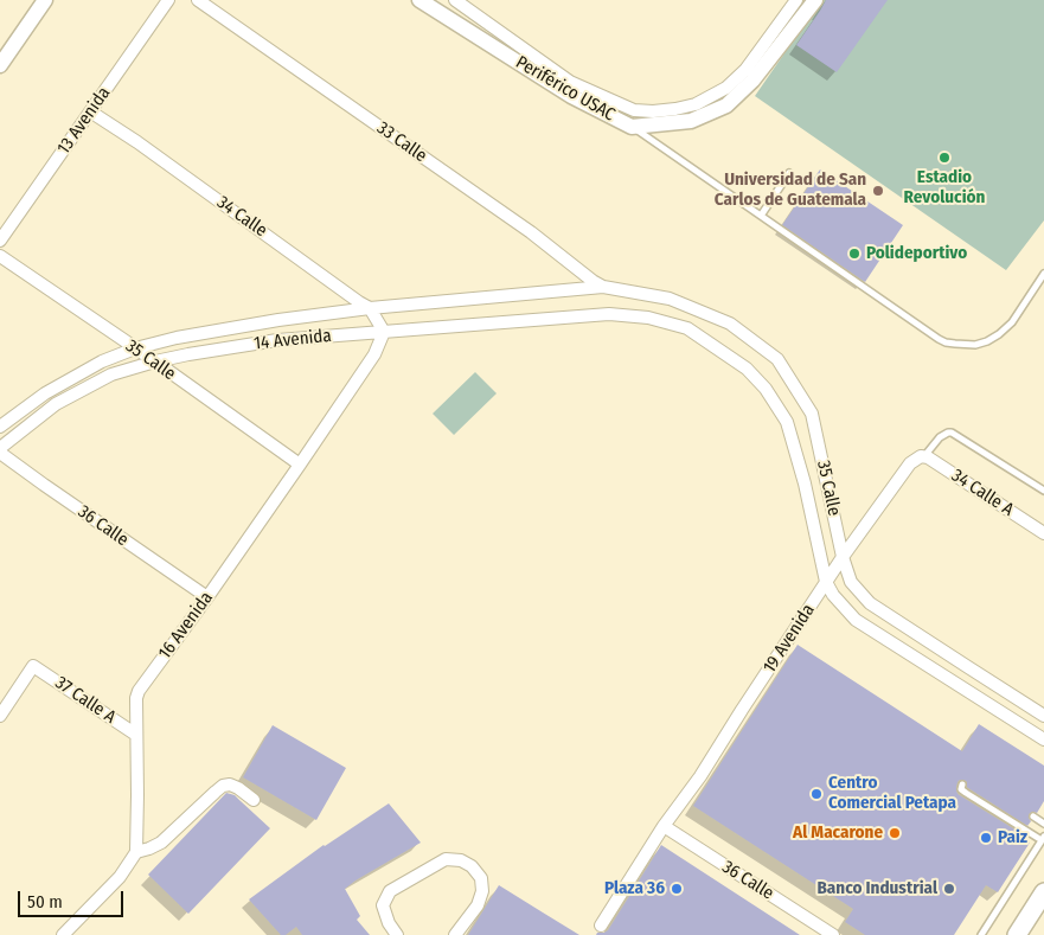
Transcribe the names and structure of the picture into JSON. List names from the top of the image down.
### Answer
{
  "streets": {
    "street": [
      "Periférico USAC",
      "13 Avenida",
      "33 Calle",
      "34 Calle",
      "14 Avenida",
      "35 Calle",
      "34 Calle A",
      "36 Calle",
      "16 Avenida",
      "19 Avenida",
      "37 Calle A"
    ]
  },
  "crossings": [
    ["13 Avenida", "34 Calle"],
    ["33 Calle", "14 Avenida"],
    ["33 Calle", "35 Calle"],
    ["34 Calle", "14 Avenida"],
    ["34 Calle", "16 Avenida"],
    ["14 Avenida", "35 Calle"],
    ["14 Avenida", "16 Avenida"],
    ["35 Calle", "16 Avenida"],
    ["35 Calle", "19 Avenida"],
    ["34 Calle A", "19 Avenida"],
    ["36 Calle", "16 Avenida"],
    ["36 Calle", "19 Avenida"],
    ["16 Avenida", "37 Calle A"]
  ],
  "places": [
    "Estadio Revolución",
    "Universidad de San Carlos de Guatemala",
    "Polideportivo",
    "Centro Comercial Petapa",
    "Al Macarone",
    "Paiz",
    "Plaza 36",
    "Banco Industrial"
  ],
  "scale_bar": "50 m"
}
